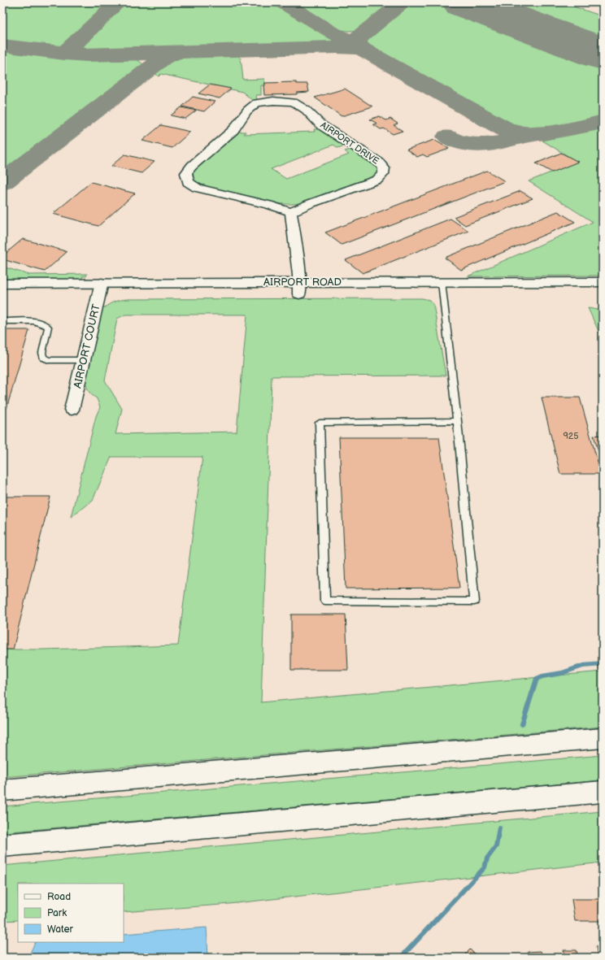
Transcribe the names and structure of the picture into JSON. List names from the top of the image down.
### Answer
{
  "streets": {
    "main road": ["AIRPORT ROAD"],
    "street": ["AIRPORT DRIVE", "AIRPORT COURT"]
  },
  "crossings": [
    ["AIRPORT ROAD", "AIRPORT COURT"]
  ],
  "house_numbers": ["925"],
  "legend": ["Road", "Park", "Water"]
}
